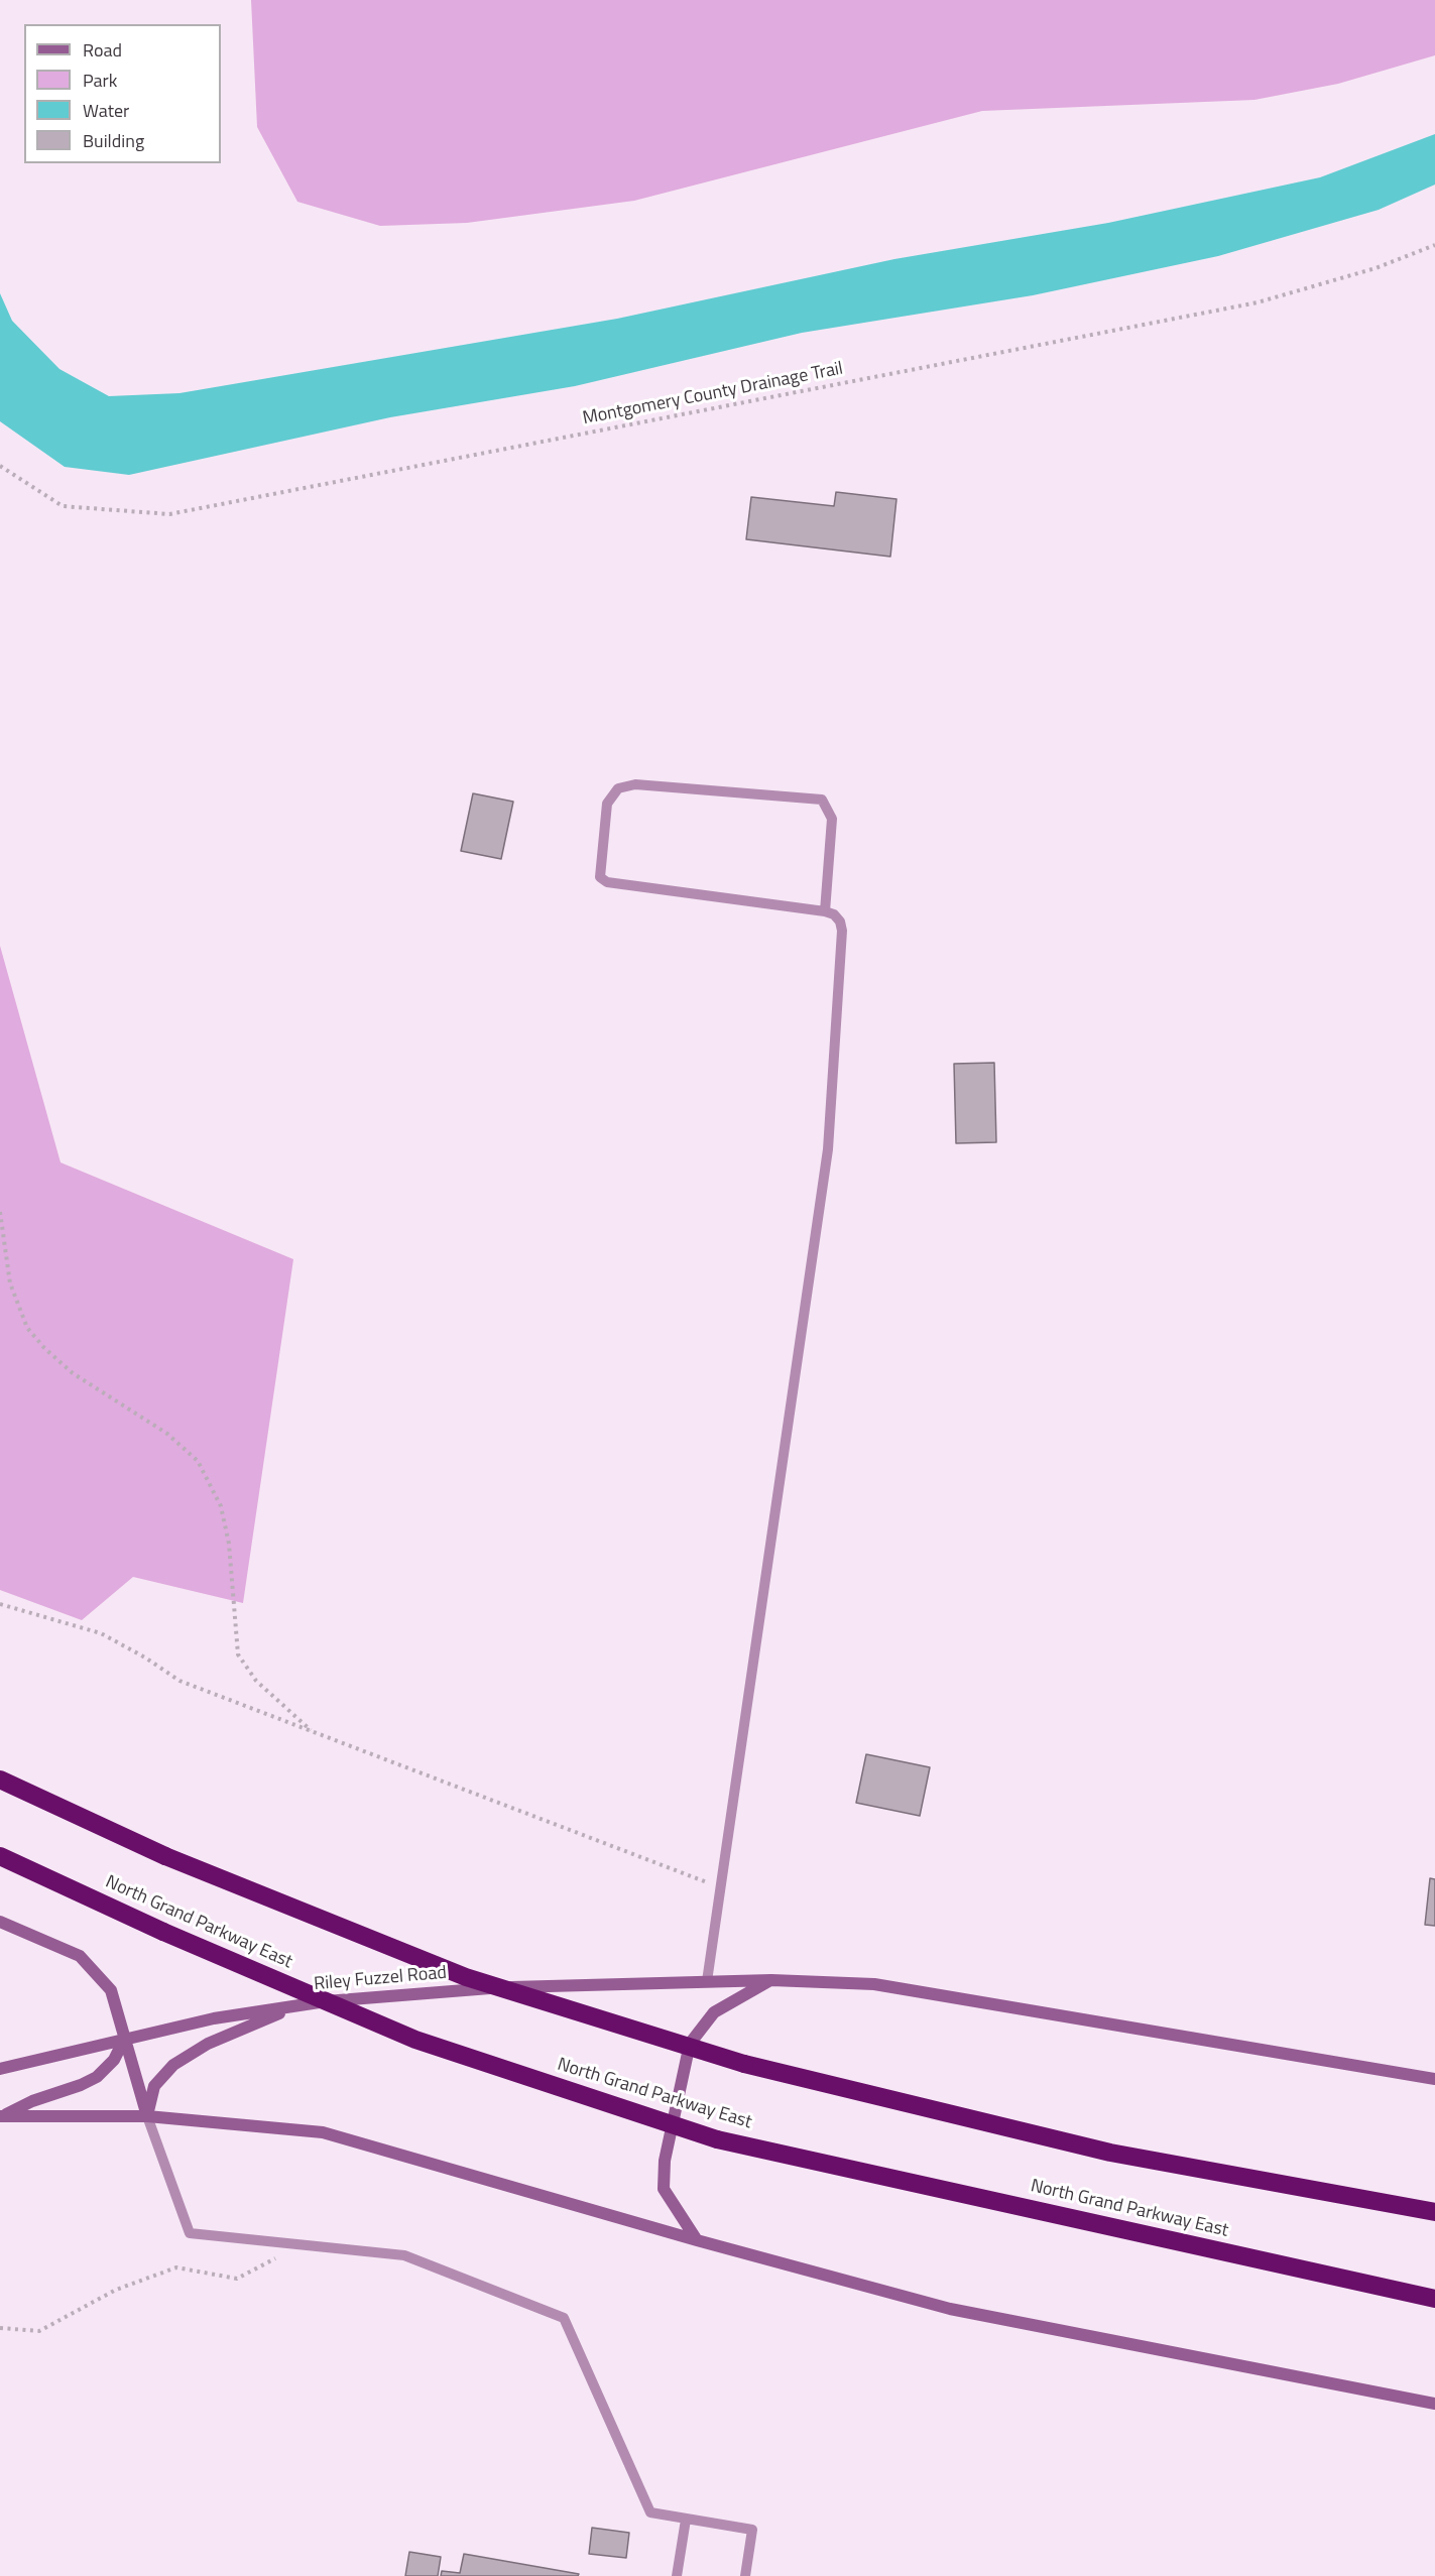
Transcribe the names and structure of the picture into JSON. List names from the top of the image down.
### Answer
{
  "streets": {
    "highway": ["North Grand Parkway East"],
    "main road": ["Riley Fuzzel Road"],
    "path": ["Montgomery County Drainage Trail"]
  },
  "legend": [
    "Road",
    "Park",
    "Water",
    "Building"
  ]
}
